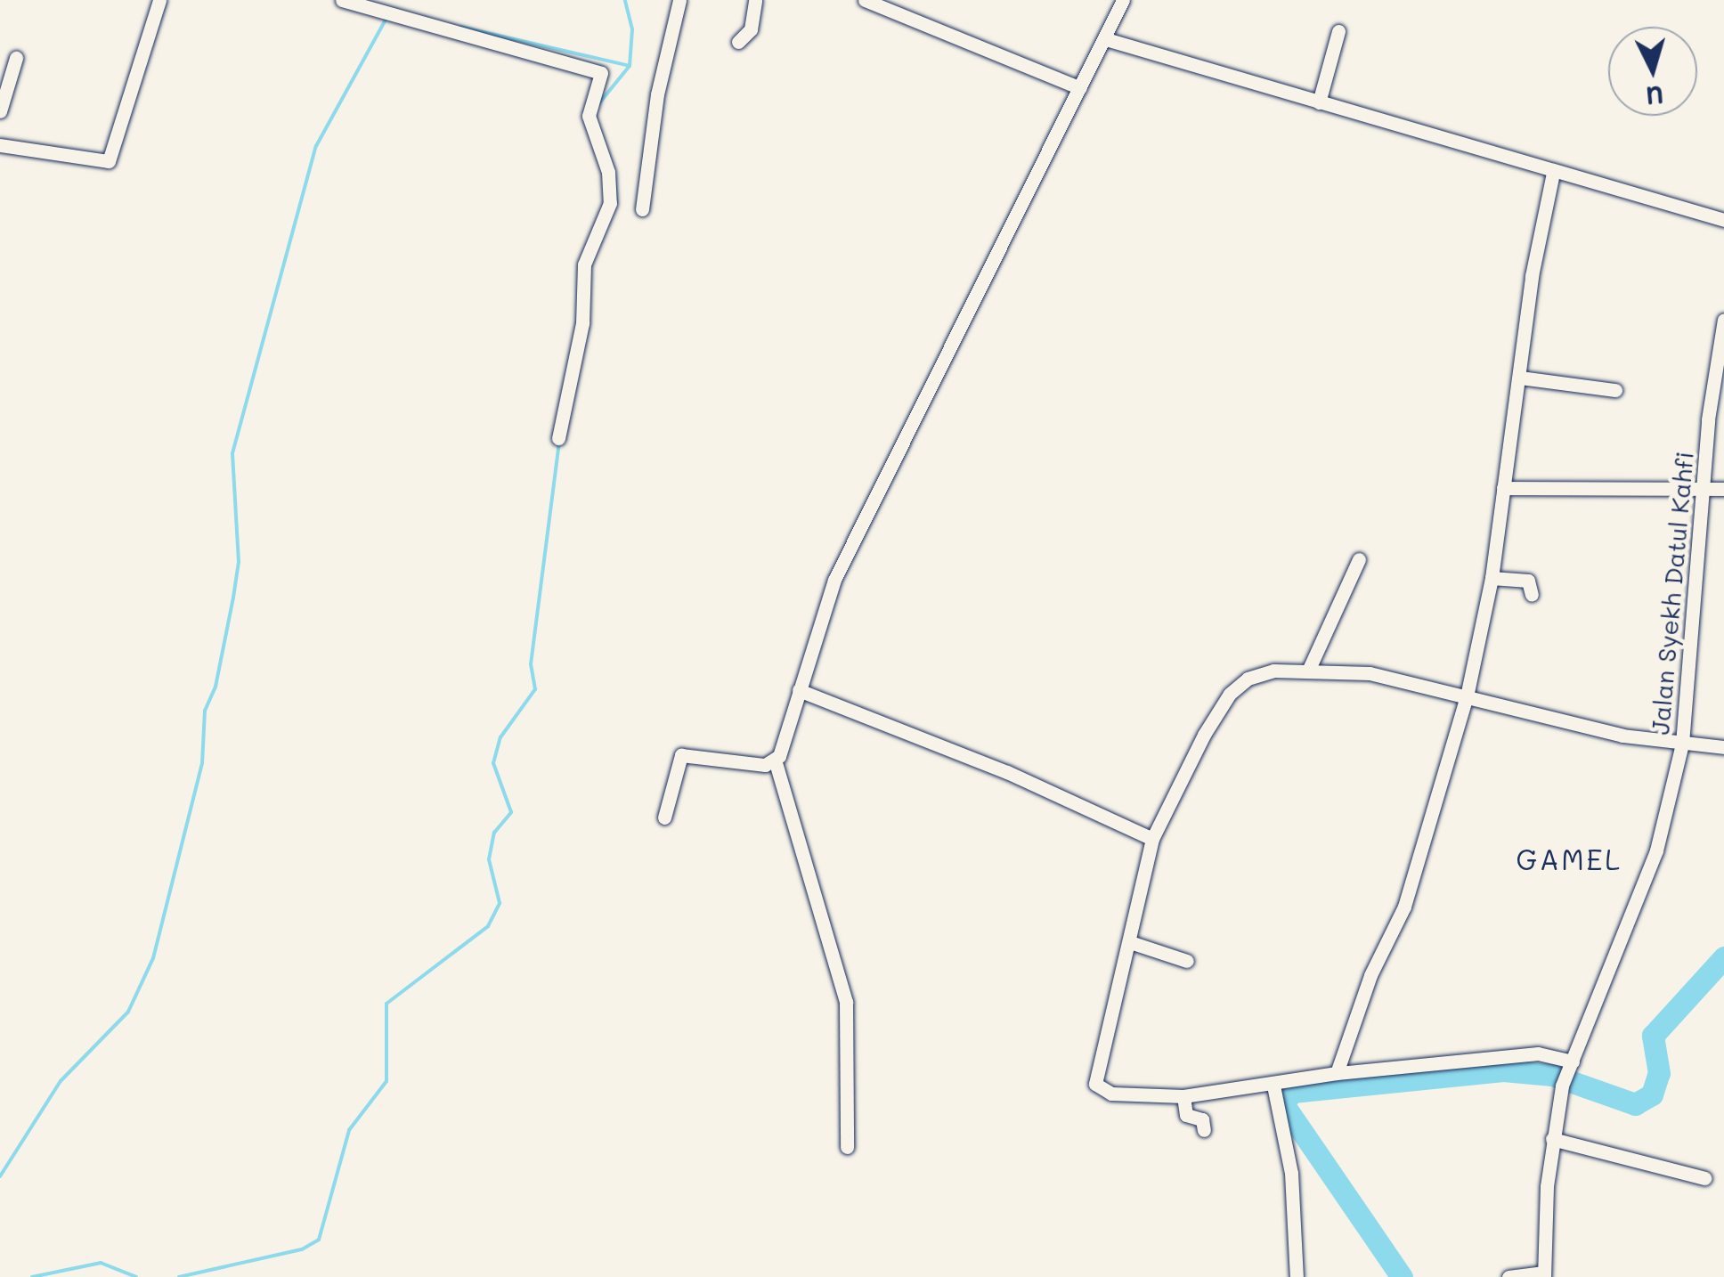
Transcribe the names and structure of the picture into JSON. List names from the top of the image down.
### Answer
{
  "streets": {
    "street": ["Jalan Syekh Datul Kahfi"]
  },
  "districts": ["GAMEL"],
  "north": "bottom"
}
